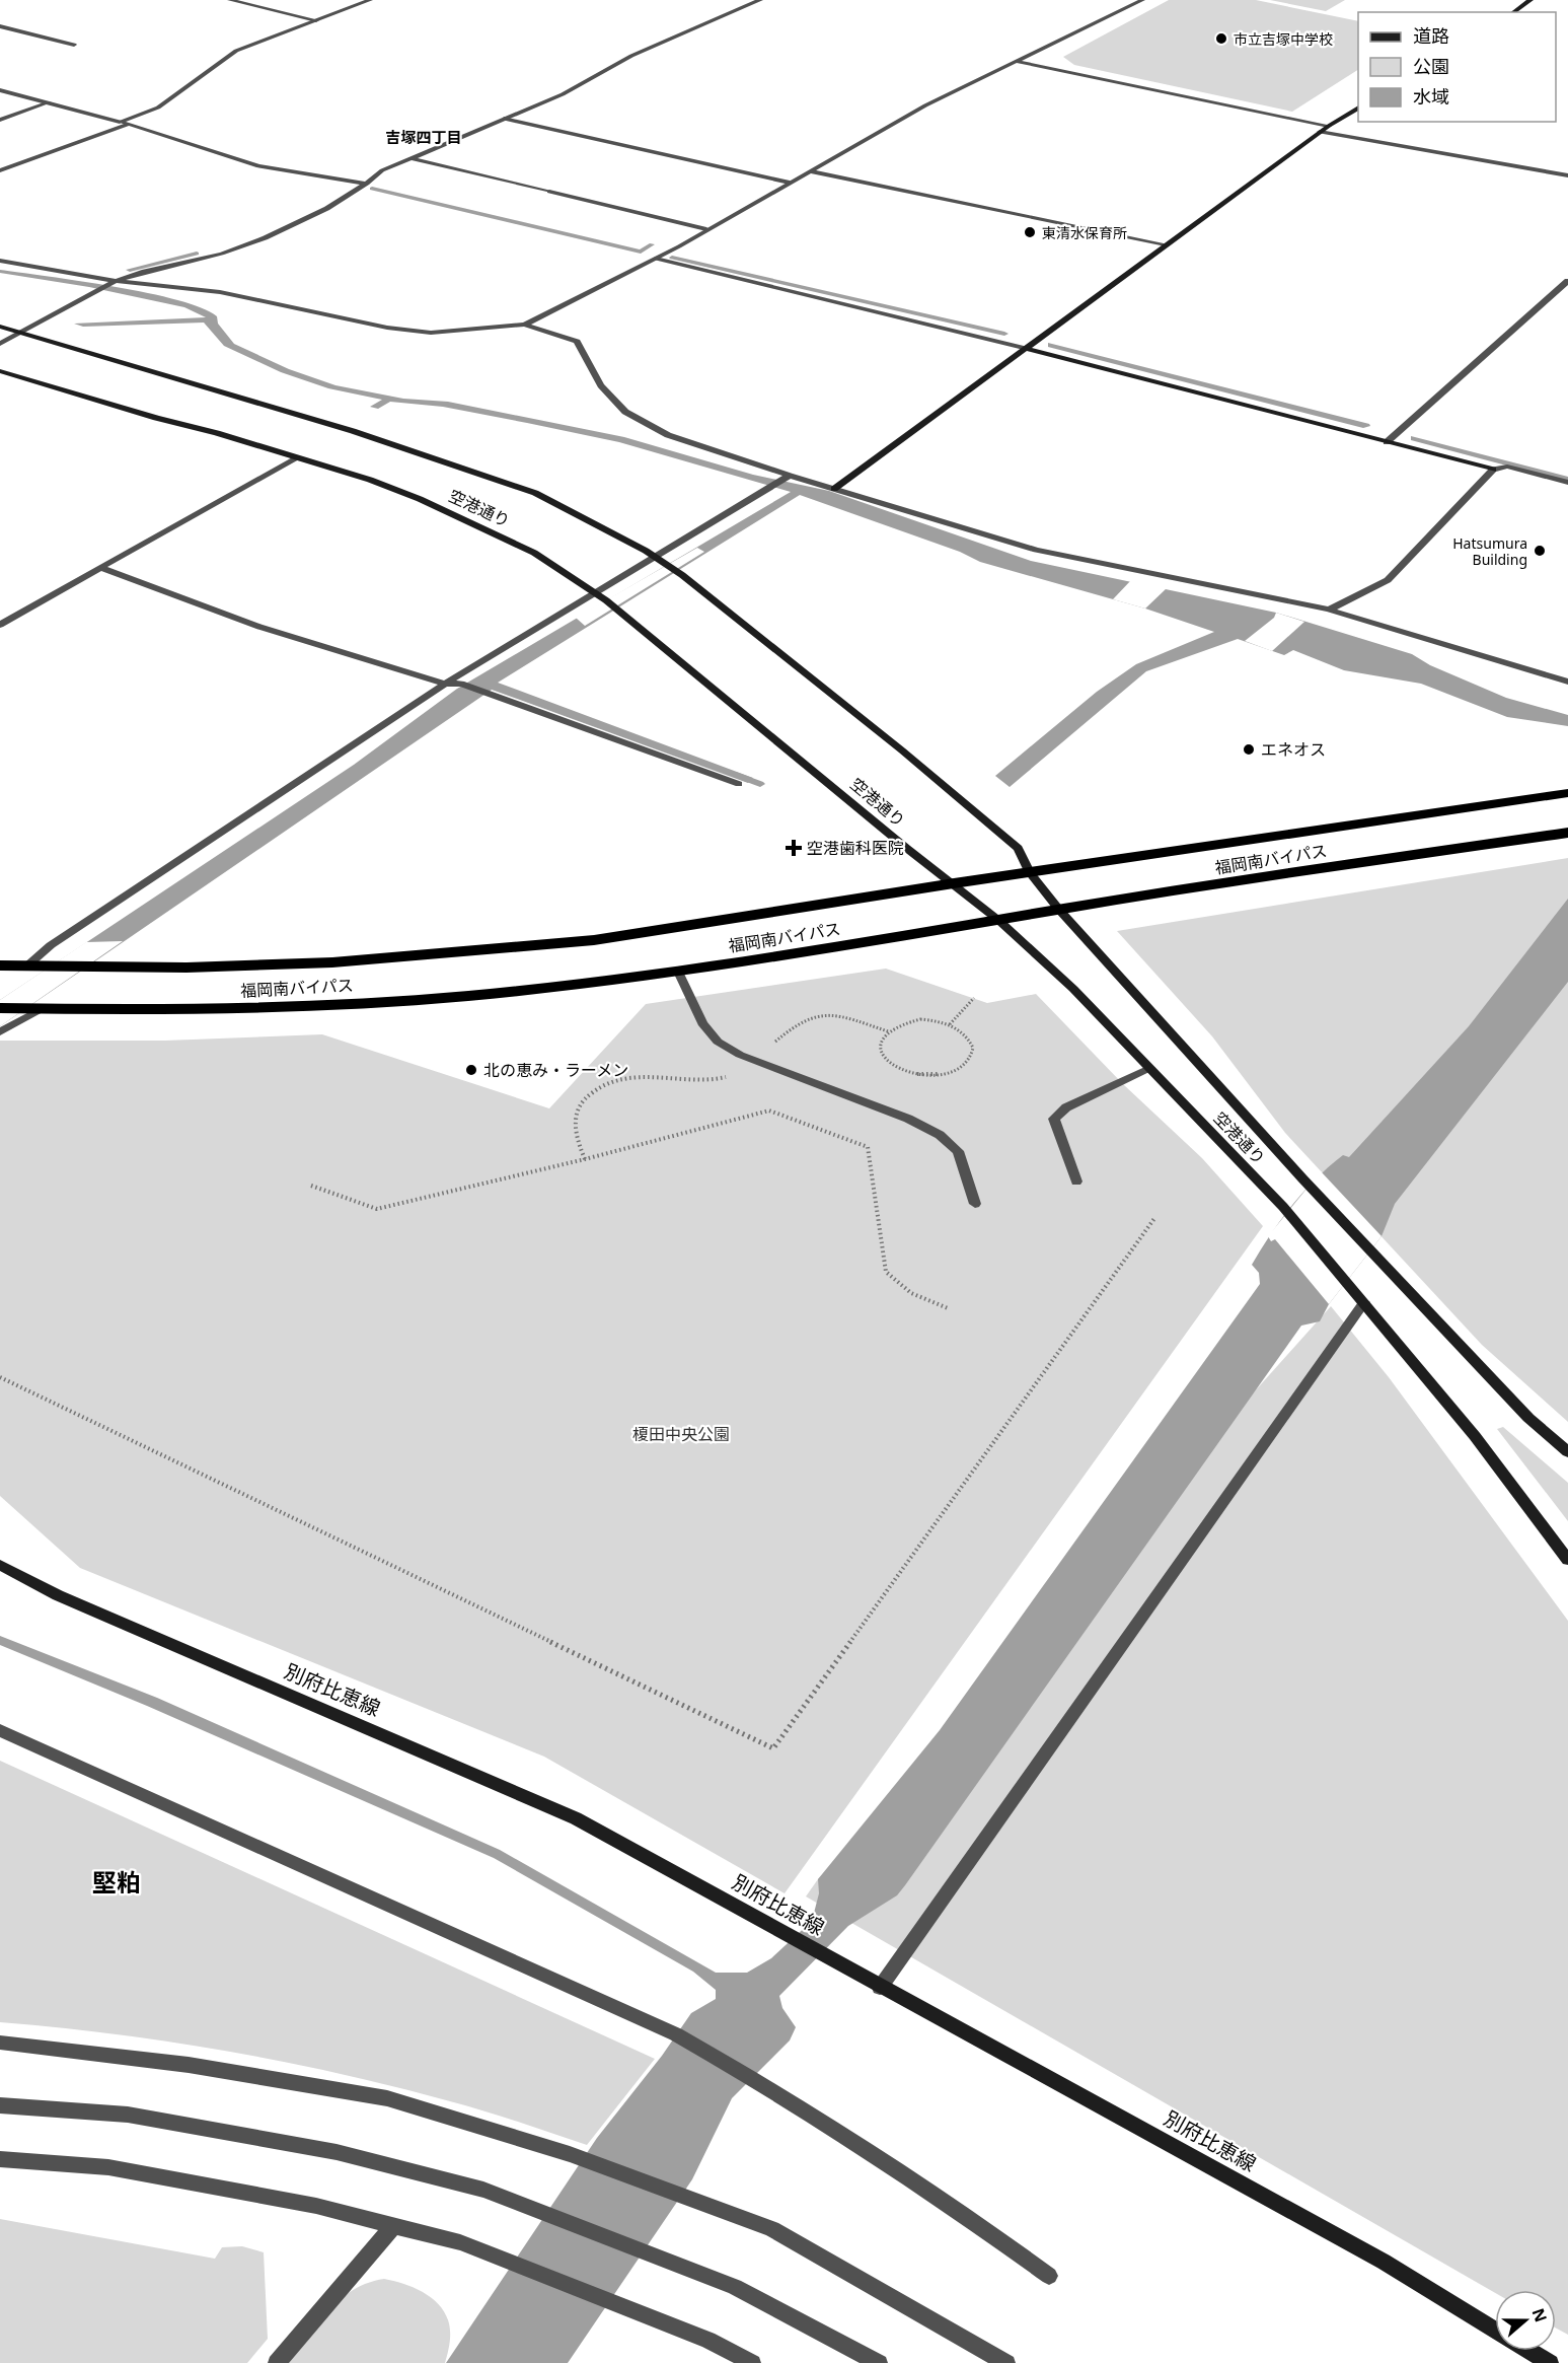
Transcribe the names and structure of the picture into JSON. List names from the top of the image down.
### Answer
{
  "streets": {
    "highway": ["福岡南バイパス"],
    "street": ["空港通り", "別府比恵線"]
  },
  "crossings": [
    ["空港通り", "福岡南バイパス"]
  ],
  "districts": ["吉塚四丁目", "堅粕"],
  "parks": ["榎田中央公園"],
  "places": {
    "other": [
      "市立吉塚中学校",
      "東清水保育所",
      "Hatsumura Building",
      "エネオス",
      "北の恵み・ラーメン"
    ],
    "health": ["空港歯科医院"]
  },
  "legend": ["道路", "公園", "水域"],
  "north": "right"
}
